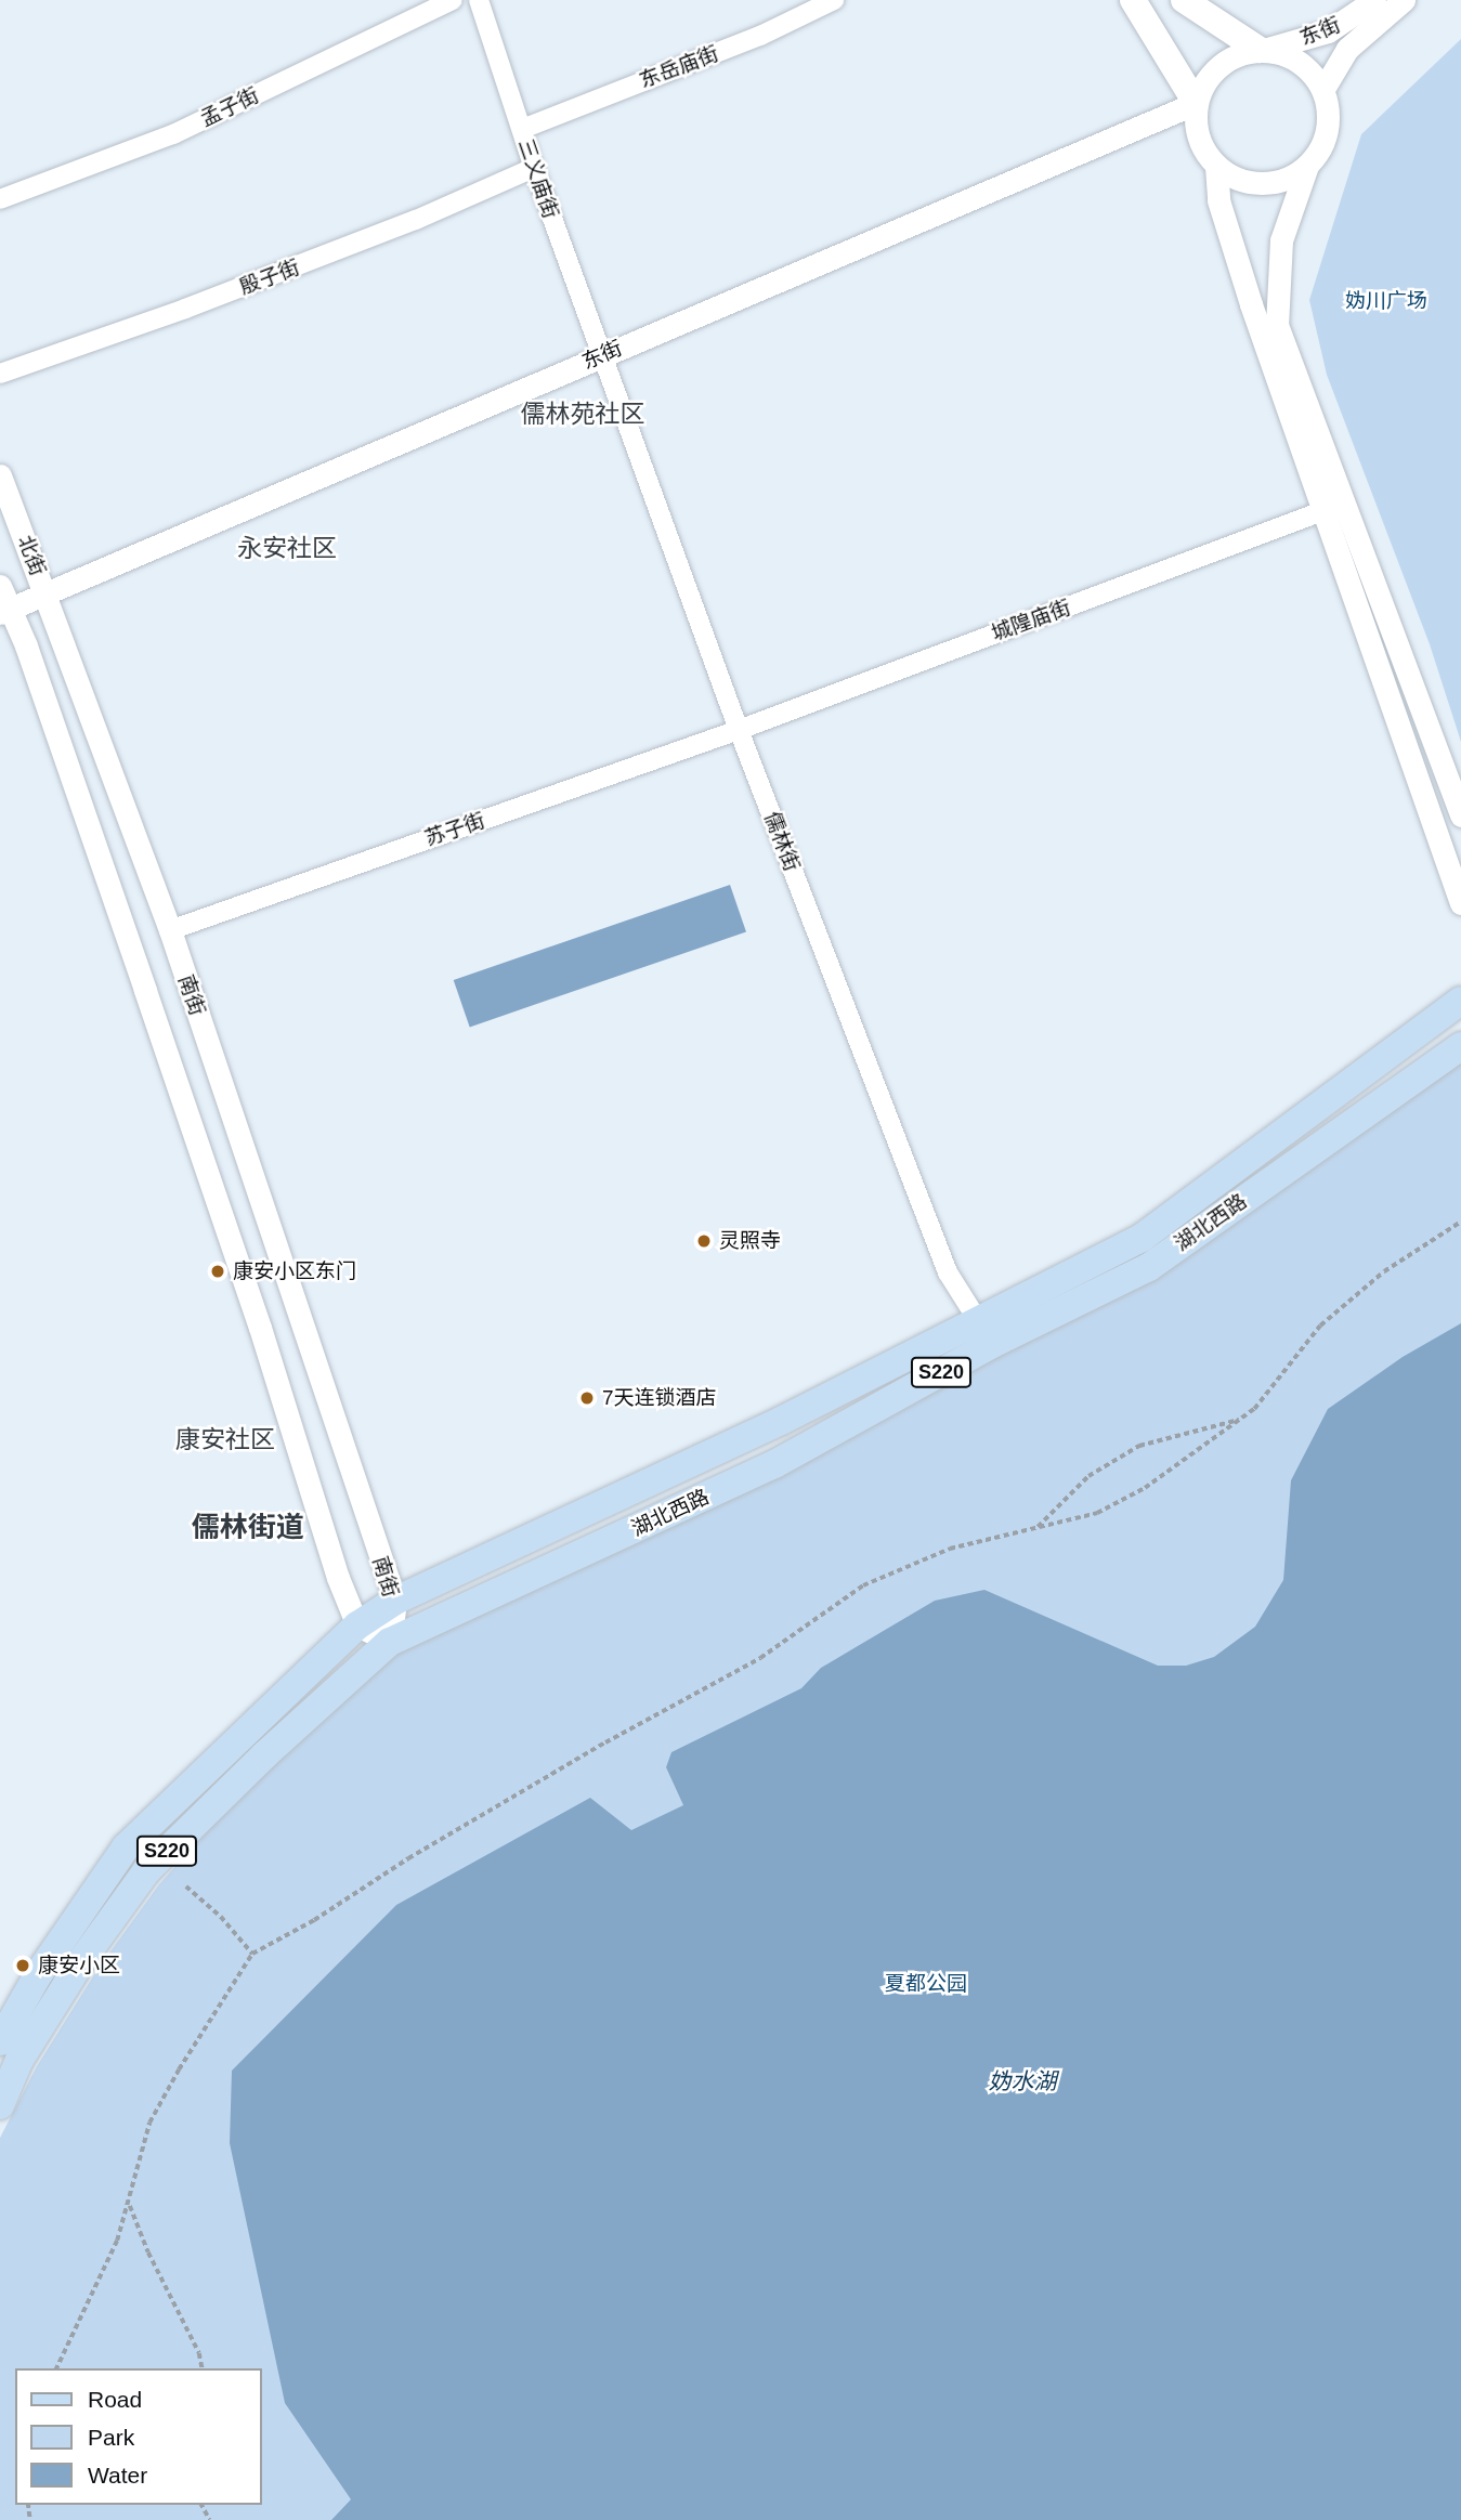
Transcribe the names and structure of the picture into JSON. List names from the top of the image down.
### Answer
{
  "streets": {
    "main road": ["湖北西路", "S220"],
    "street": [
      "东街",
      "东岳庙街",
      "孟子街",
      "三义庙街",
      "殷子街",
      "北街",
      "城隍庙街",
      "苏子街",
      "儒林街",
      "南街"
    ]
  },
  "crossings": [
    ["东街", "三义庙街"],
    ["东街", "北街"],
    ["东街", "儒林街"],
    ["东街", "南街"],
    ["东岳庙街", "三义庙街"],
    ["三义庙街", "殷子街"],
    ["三义庙街", "儒林街"],
    ["北街", "南街"],
    ["城隍庙街", "苏子街"],
    ["城隍庙街", "儒林街"],
    ["苏子街", "儒林街"],
    ["苏子街", "南街"],
    ["儒林街", "湖北西路"],
    ["南街", "湖北西路"]
  ],
  "districts": [
    "儒林苑社区",
    "永安社区",
    "康安社区",
    "儒林街道"
  ],
  "water": ["妫水湖"],
  "parks": ["妫川广场", "夏都公园"],
  "places": [
    "灵照寺",
    "康安小区东门",
    "7天连锁酒店",
    "康安小区"
  ],
  "legend": ["Road", "Park", "Water"]
}
